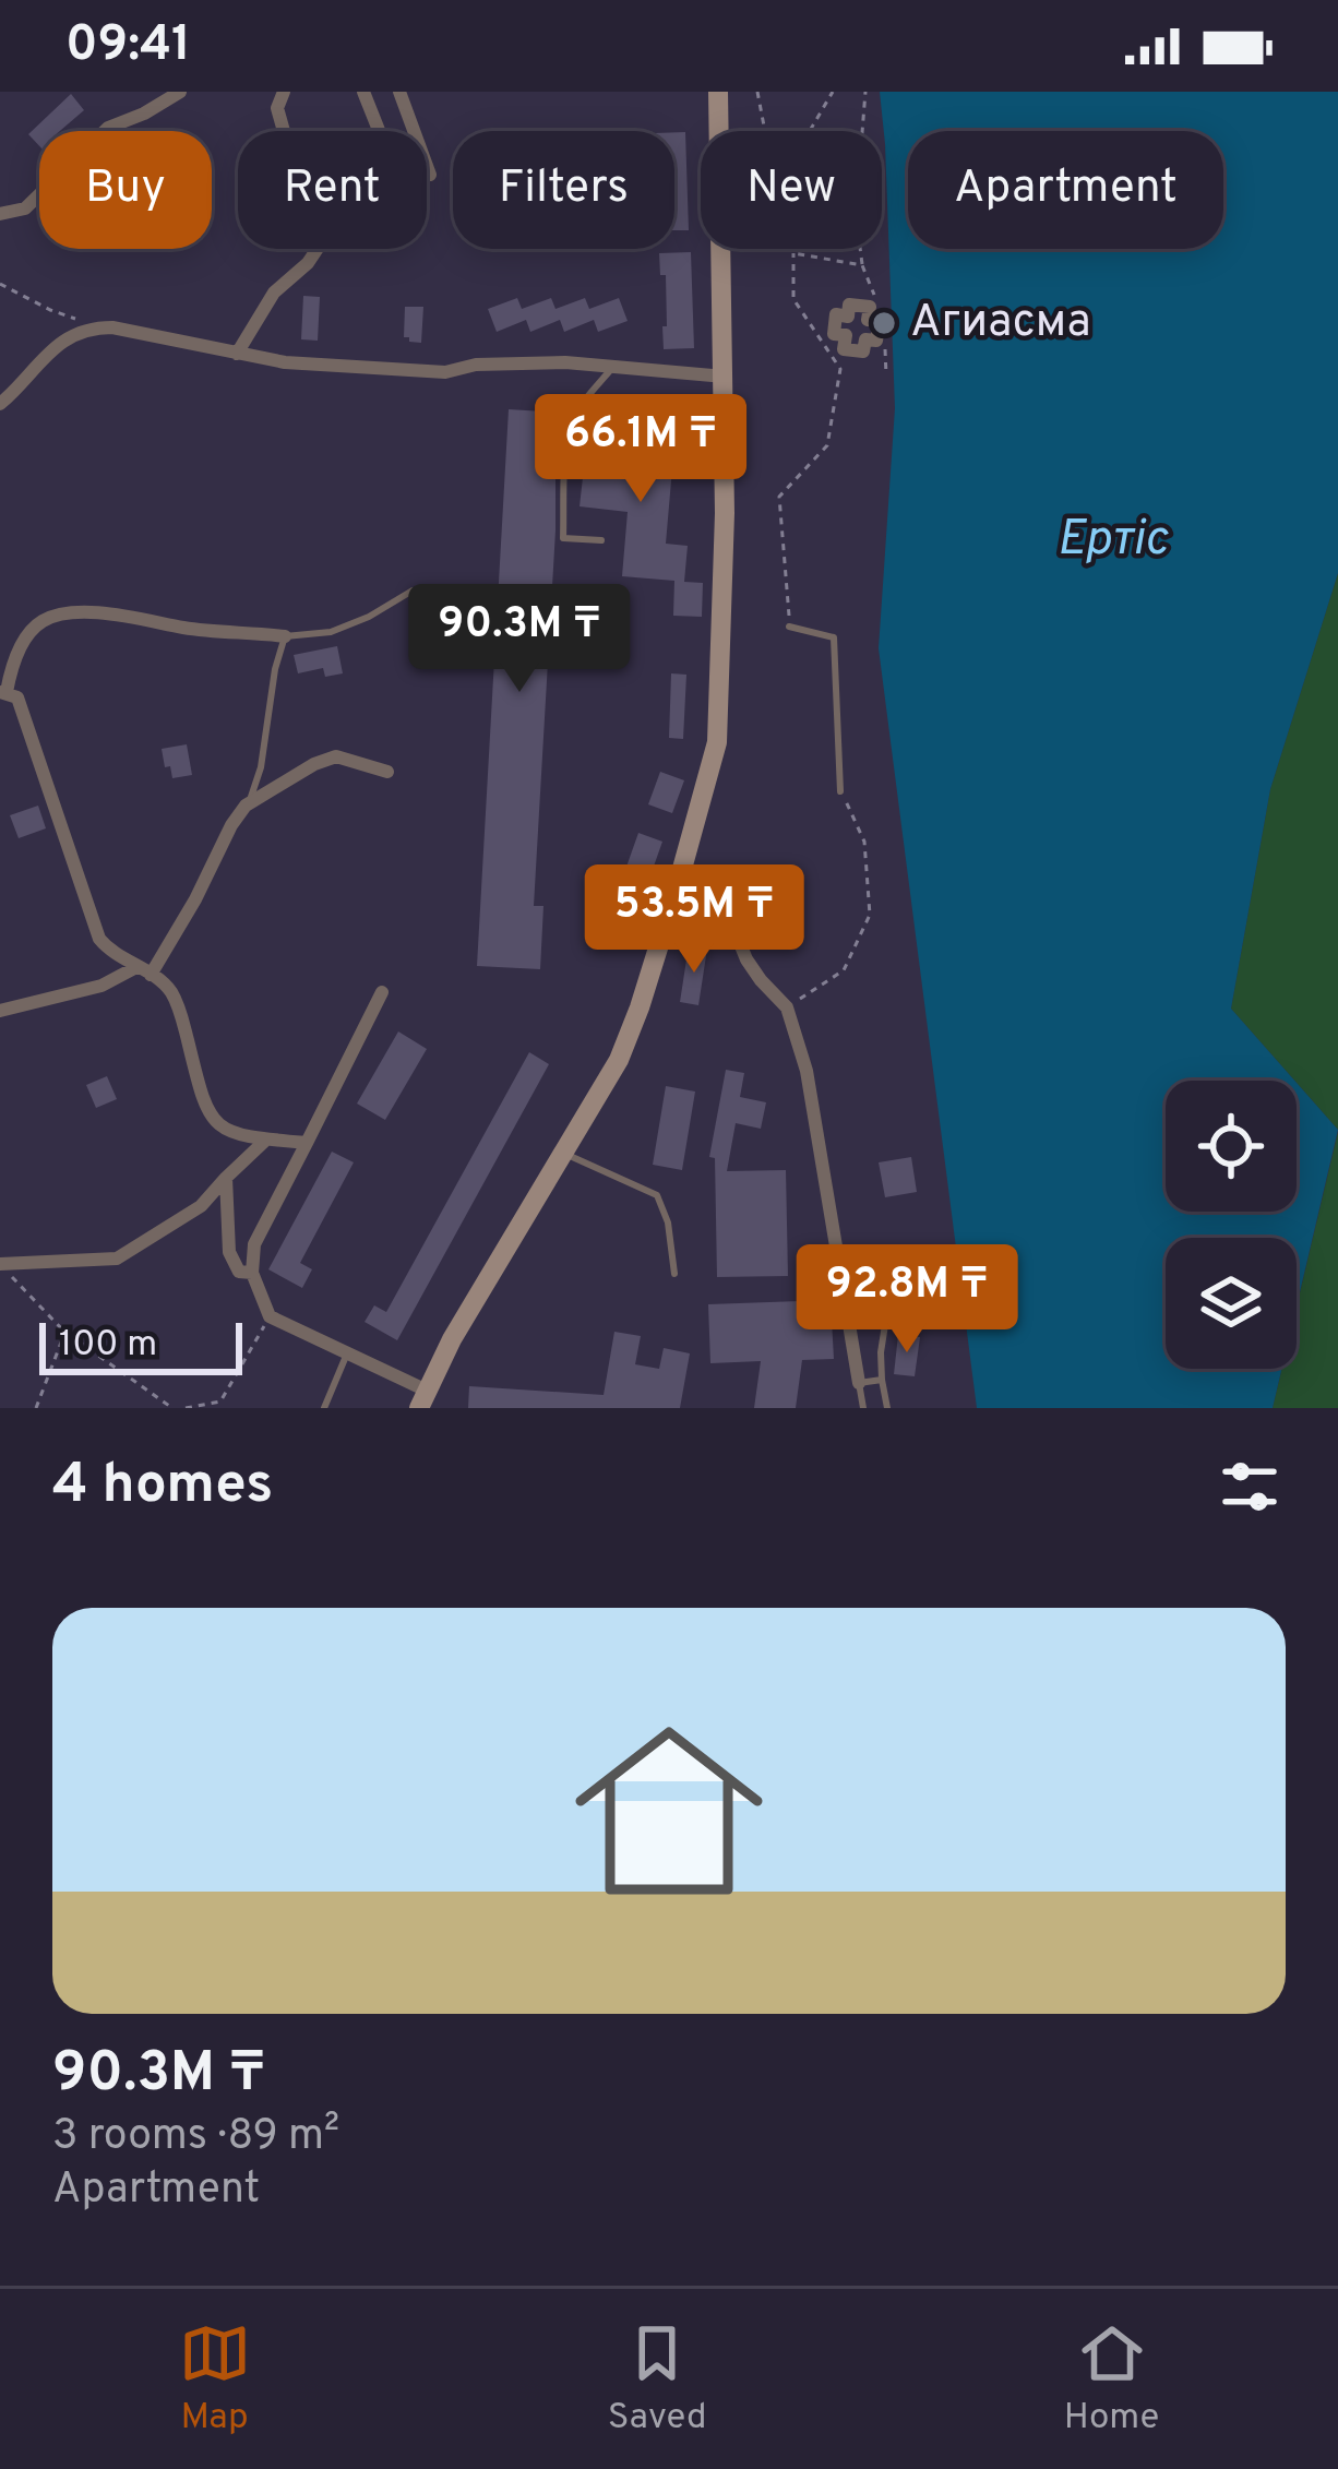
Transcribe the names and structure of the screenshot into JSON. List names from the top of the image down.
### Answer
{
  "water": ["Ертіс"],
  "places": ["Агиасма"],
  "scale_bar": "100 m",
  "page": {
    "status": "09:41",
    "chip": [
      "Buy",
      "Rent",
      "Filters",
      "New",
      "Apartment"
    ],
    "price": [
      "66.1M ₸",
      "90.3M ₸",
      "53.5M ₸",
      "92.8M ₸"
    ],
    "scale": "100 m",
    "heading": "4 homes",
    "list": [
      {
        "name": "90.3M ₸",
        "note": "3 rooms · 89 m² · Apartment"
      }
    ],
    "tabs": ["Map", "Saved", "Home"]
  }
}
